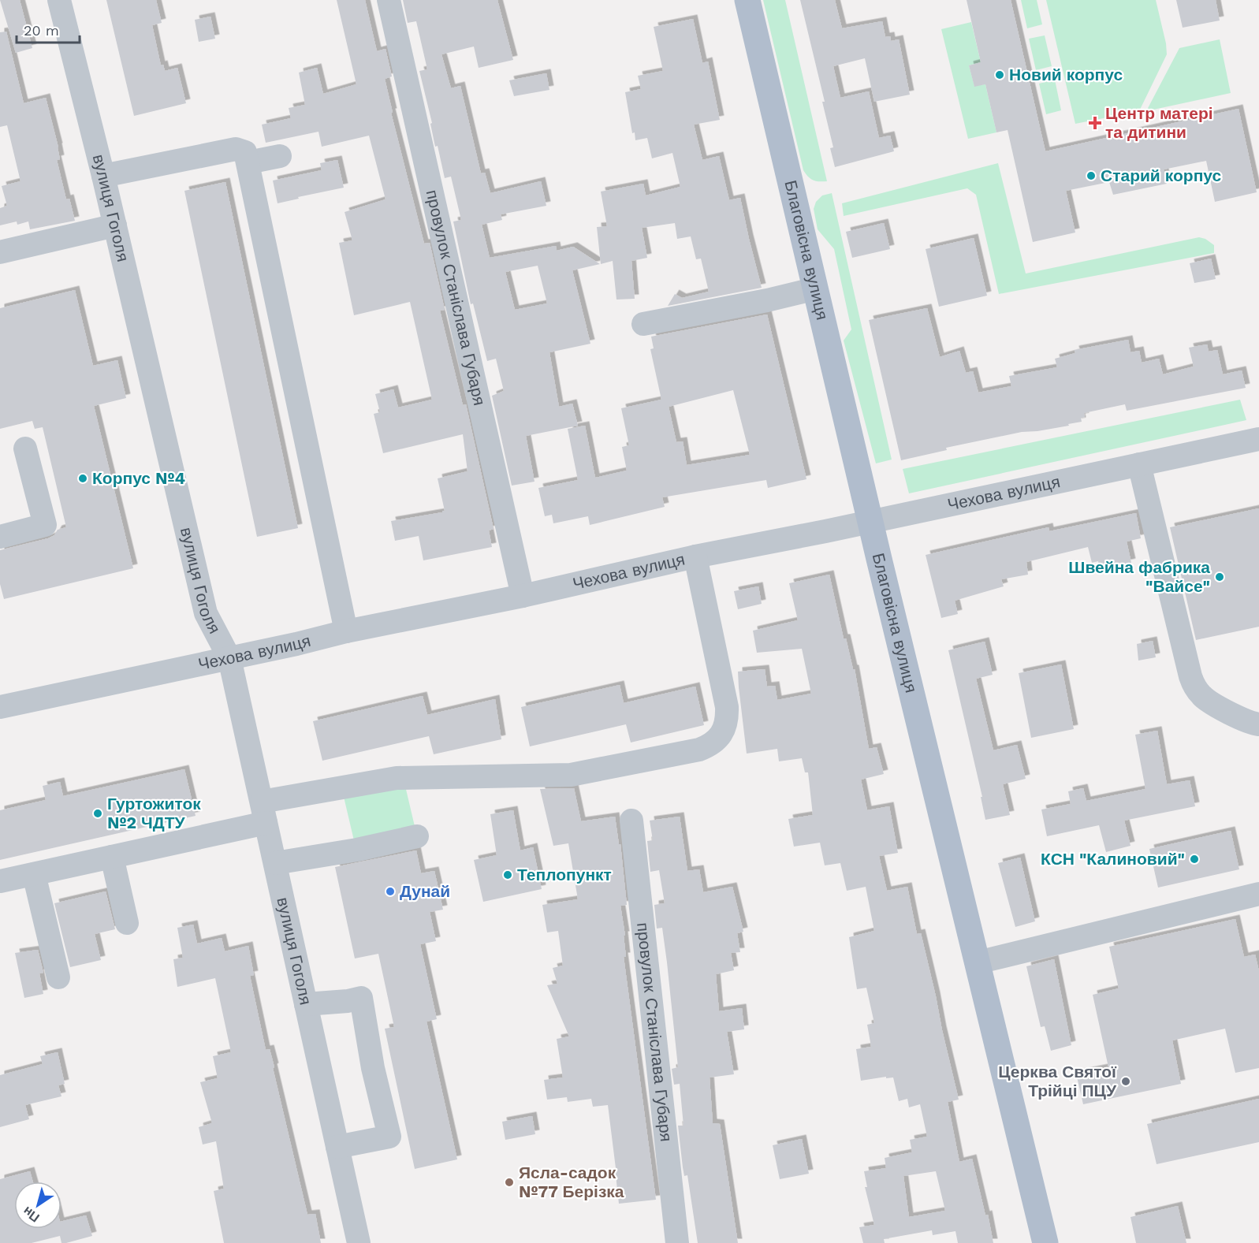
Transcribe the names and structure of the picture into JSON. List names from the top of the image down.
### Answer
{
  "streets": {
    "main road": ["Благовісна вулиця"],
    "street": ["вулиця Гоголя", "провулок Станіслава Губаря", "Чехова вулиця"]
  },
  "crossings": [
    ["вулиця Гоголя", "Чехова вулиця"],
    ["Благовісна вулиця", "Чехова вулиця"],
    ["провулок Станіслава Губаря", "Чехова вулиця"]
  ],
  "places": {
    "other": [
      "Новий корпус",
      "Старий корпус",
      "Корпус №4",
      "Швейна фабрика \"Вайсе\"",
      "Гуртожиток №2 ЧДТУ",
      "КСН \"Калиновий\"",
      "Теплопункт",
      "Дунай",
      "Церква Святої Трійці ПЦУ",
      "Ясла-садок №77 Берізка"
    ],
    "health": ["Центр матері та дитини"]
  },
  "scale_bar": "20 m",
  "north": "bottom left"
}
